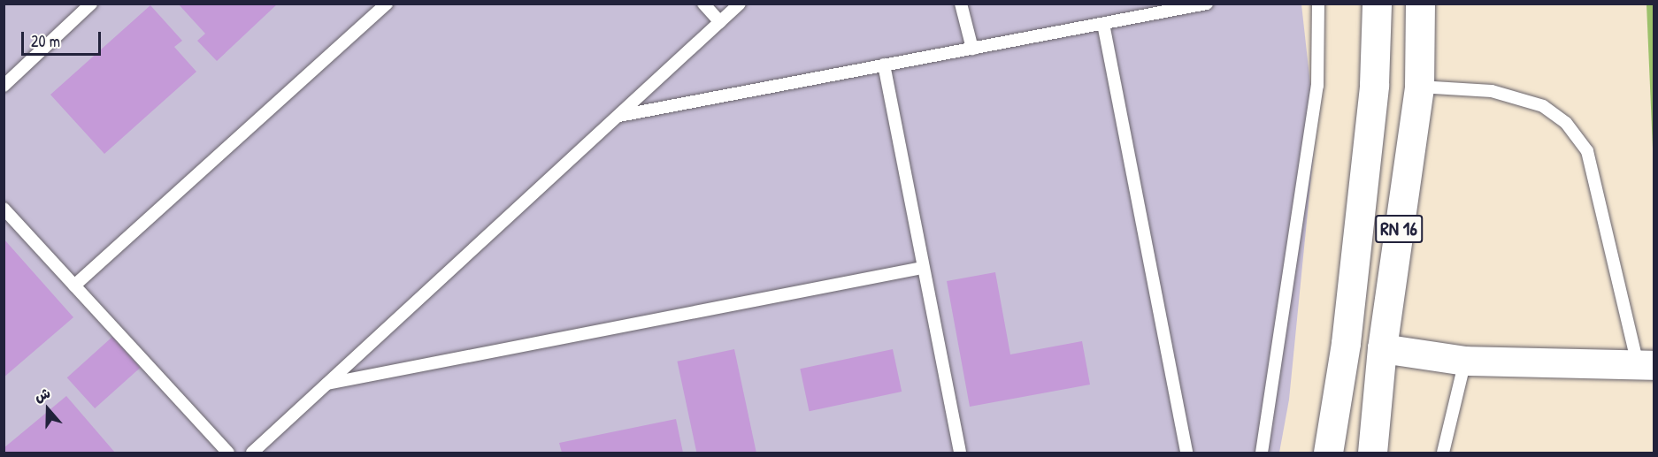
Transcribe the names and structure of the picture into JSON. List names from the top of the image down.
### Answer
{
  "streets": {
    "main road": ["RN 16"]
  },
  "scale_bar": "20 m",
  "north": "top"
}
